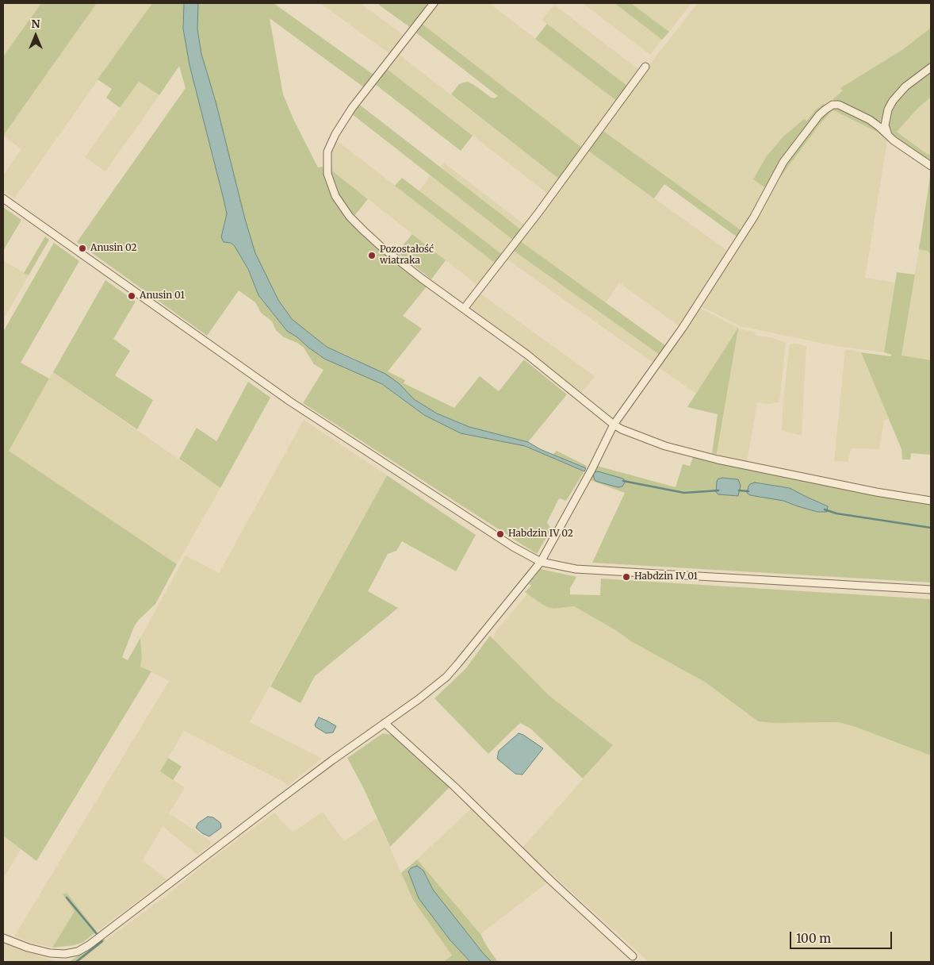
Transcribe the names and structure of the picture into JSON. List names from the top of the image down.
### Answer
{
  "places": [
    "Anusin 02",
    "Pozostałość wiatraka",
    "Anusin 01",
    "Habdzin IV 02",
    "Habdzin IV 01"
  ],
  "scale_bar": "100 m",
  "north": "top"
}
